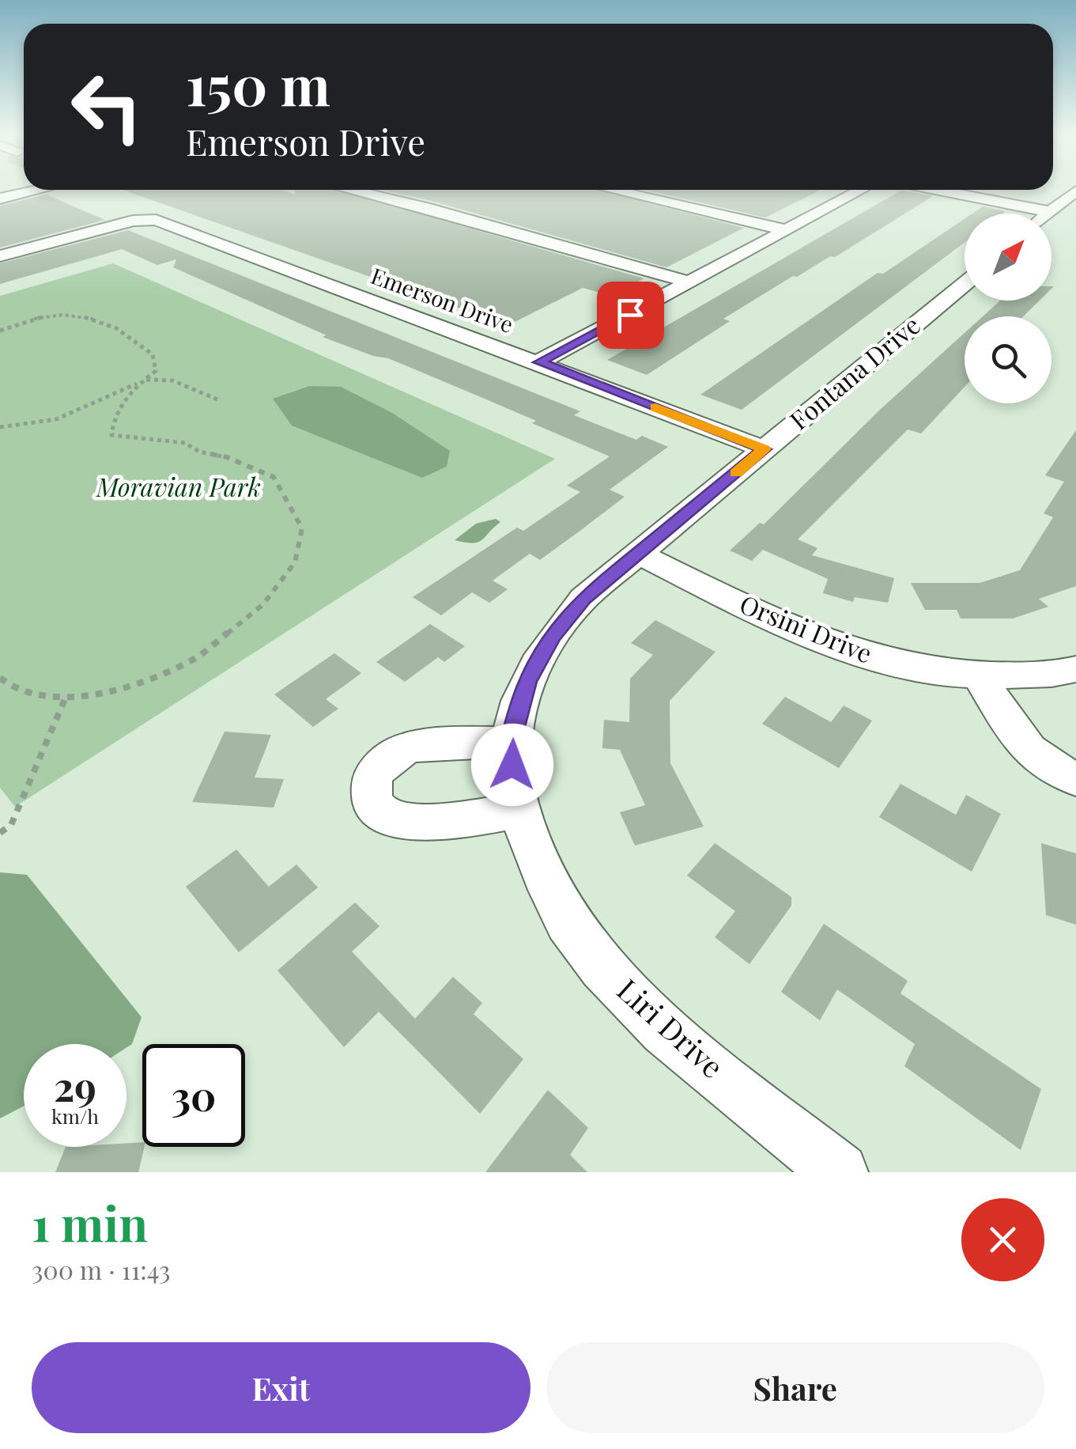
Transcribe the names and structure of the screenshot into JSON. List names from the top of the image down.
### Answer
{
  "streets": {
    "street": [
      "Emerson Drive",
      "Fontana Drive",
      "Orsini Drive",
      "Liri Drive"
    ]
  },
  "crossings": [
    ["Emerson Drive", "Fontana Drive"],
    ["Fontana Drive", "Orsini Drive"],
    ["Fontana Drive", "Liri Drive"]
  ],
  "parks": ["Moravian Park"],
  "north": "top right",
  "page": {
    "turn": ["150 m", "Emerson Drive"],
    "speed": "29 km/h",
    "limit": "30",
    "heading": ["1 min", "300 m · 11:43"],
    "buttons": ["Exit", "Share"]
  }
}
